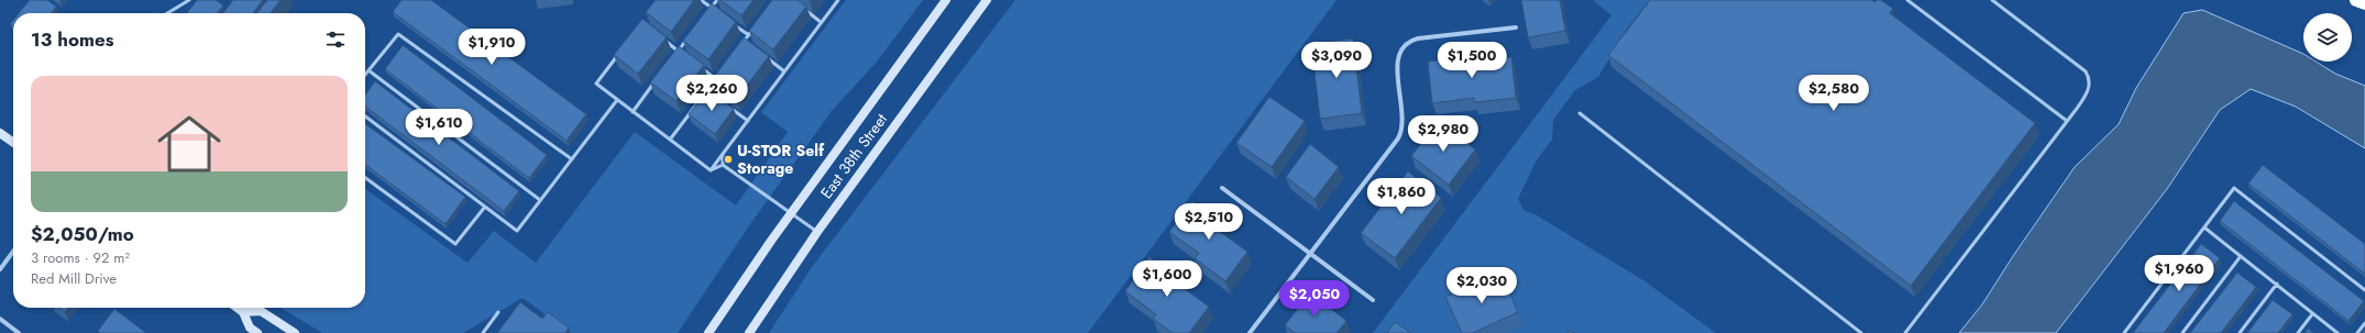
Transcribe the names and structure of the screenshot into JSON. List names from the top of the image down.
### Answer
{
  "streets": {
    "main road": ["East 38th Street"]
  },
  "places": ["U-STOR Self Storage"],
  "page": {
    "heading": "13 homes",
    "price": [
      "$1,910",
      "$3,090",
      "$1,500",
      "$2,260",
      "$2,580",
      "$1,610",
      "$2,980",
      "$1,860",
      "$2,510",
      "$1,960",
      "$1,600",
      "$2,030",
      "$2,050"
    ],
    "list": [
      {
        "name": "$2,050/mo",
        "note": "3 rooms · 92 m² · Red Mill Drive"
      }
    ]
  }
}
